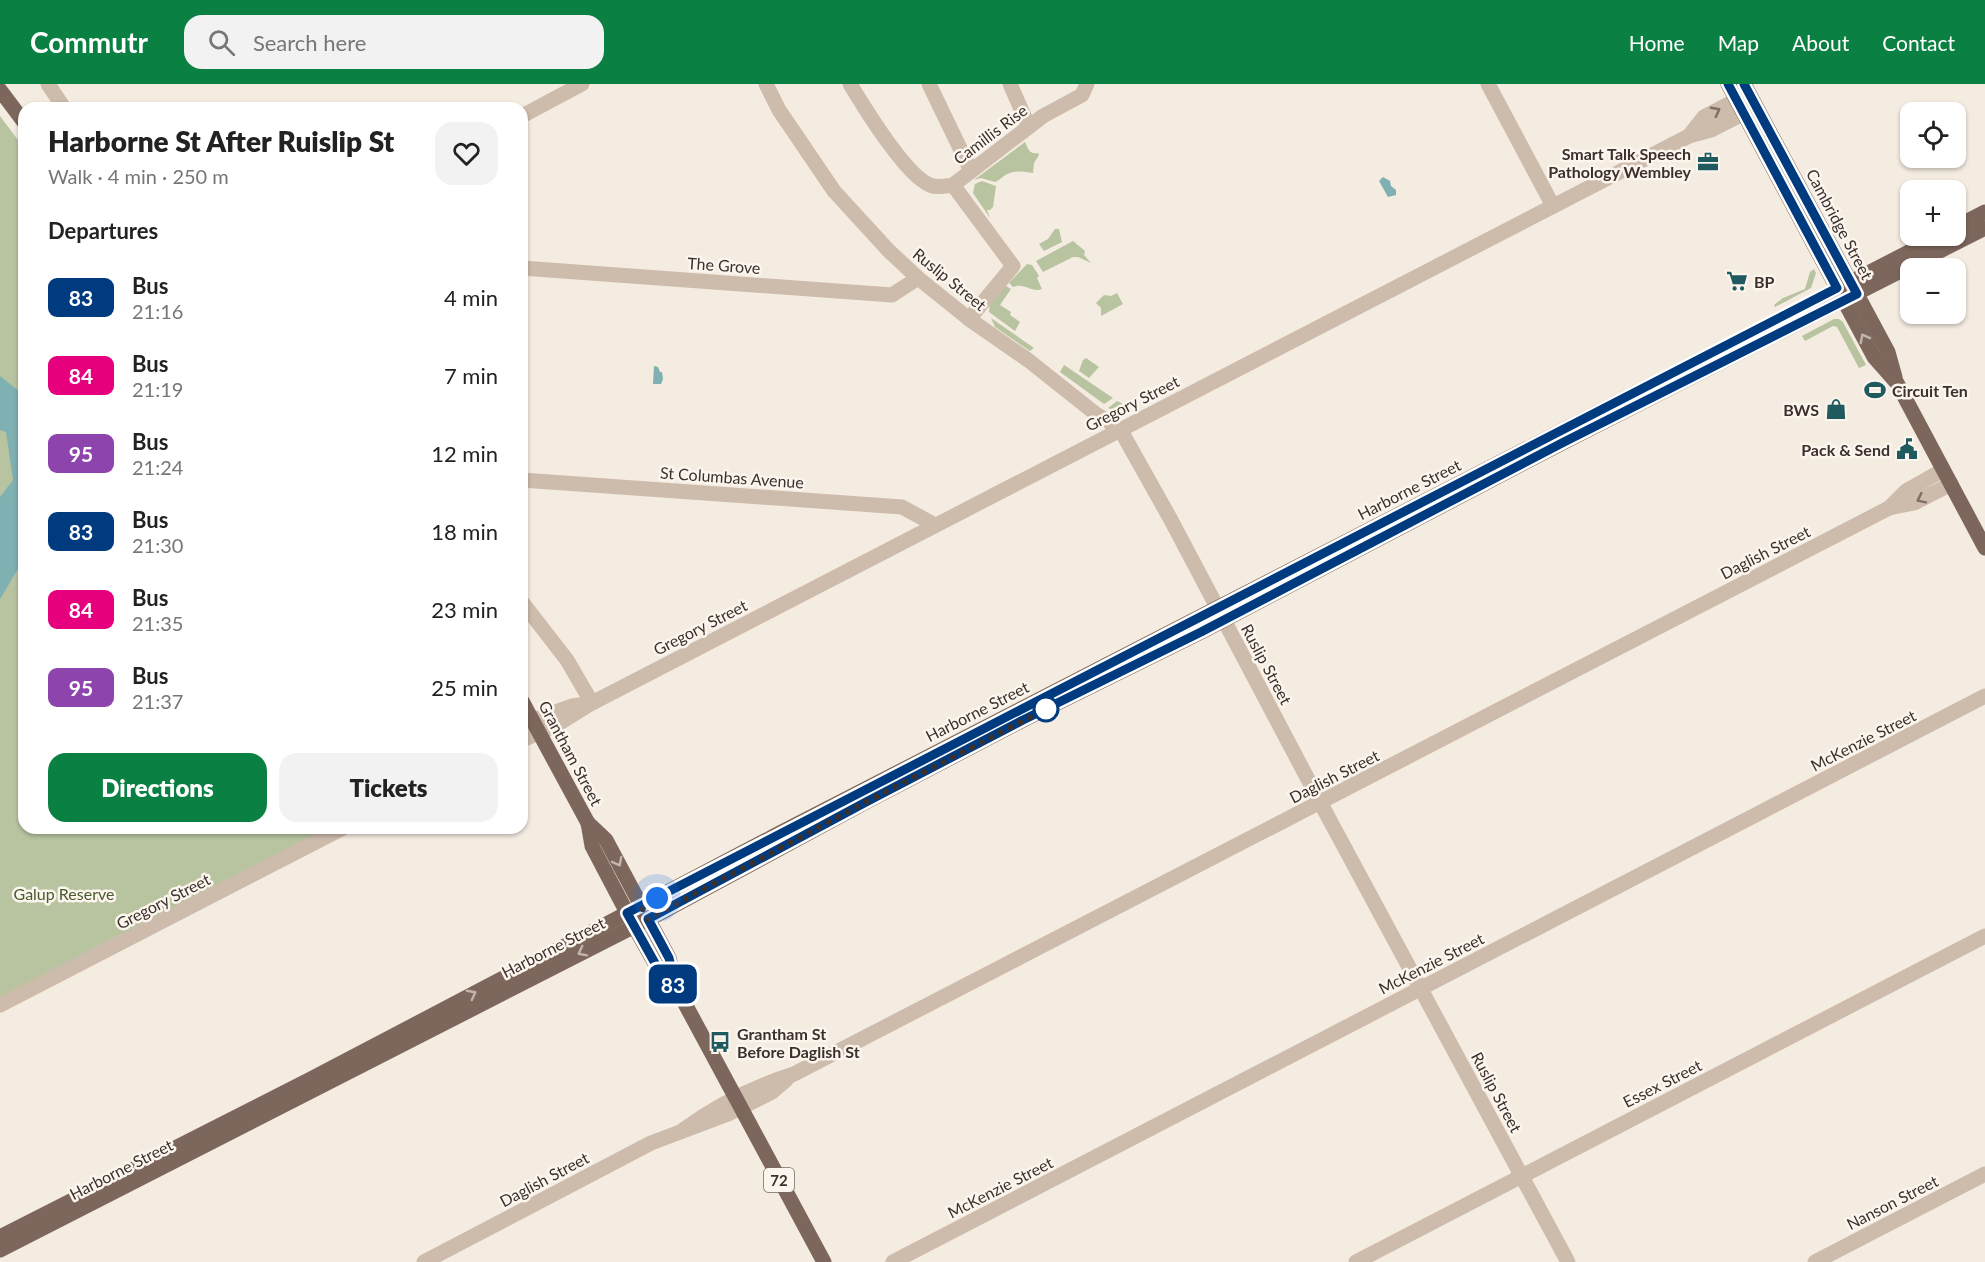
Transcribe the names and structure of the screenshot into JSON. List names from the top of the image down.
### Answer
{
  "streets": {
    "main road": [
      "Cambridge Street",
      "Harborne Street",
      "Grantham Street",
      "72"
    ],
    "street": [
      "Camillis Rise",
      "The Grove",
      "Ruslip Street",
      "Gregory Street",
      "St Columbas Avenue",
      "Daglish Street",
      "McKenzie Street",
      "Essex Street",
      "Nanson Street"
    ]
  },
  "crossings": [
    ["Cambridge Street", "Gregory Street"],
    ["Cambridge Street", "Harborne Street"],
    ["Cambridge Street", "Daglish Street"],
    ["The Grove", "Ruslip Street"],
    ["Ruslip Street", "Gregory Street"],
    ["Ruslip Street", "Harborne Street"],
    ["Ruslip Street", "Daglish Street"],
    ["Ruslip Street", "McKenzie Street"],
    ["Ruslip Street", "Essex Street"],
    ["Gregory Street", "St Columbas Avenue"],
    ["Gregory Street", "Grantham Street"],
    ["Harborne Street", "Grantham Street"],
    ["Daglish Street", "Grantham Street"]
  ],
  "parks": ["Galup Reserve"],
  "places": {
    "office": ["Smart Talk Speech Pathology Wembley"],
    "supermarket": ["BP"],
    "sports": ["Circuit Ten"],
    "shop": ["BWS"],
    "public building": ["Pack & Send"],
    "bus stop": ["Grantham St Before Daglish St"]
  },
  "lines": ["bus line 83"],
  "page": {
    "header": "Commutr",
    "search": "Search here",
    "nav": [
      "Home",
      "Map",
      "About",
      "Contact"
    ],
    "on_map": "83",
    "map_buttons": ["+", "−"],
    "heading": [
      ["Harborne St After Ruislip St", "Walk · 4 min · 250 m"],
      "Departures"
    ],
    "list": [
      {
        "mark": "83",
        "name": "Bus",
        "note": "21:16",
        "value": "4 min"
      },
      {
        "mark": "84",
        "name": "Bus",
        "note": "21:19",
        "value": "7 min"
      },
      {
        "mark": "95",
        "name": "Bus",
        "note": "21:24",
        "value": "12 min"
      },
      {
        "mark": "83",
        "name": "Bus",
        "note": "21:30",
        "value": "18 min"
      },
      {
        "mark": "84",
        "name": "Bus",
        "note": "21:35",
        "value": "23 min"
      },
      {
        "mark": "95",
        "name": "Bus",
        "note": "21:37",
        "value": "25 min"
      }
    ],
    "buttons": ["Directions", "Tickets"]
  }
}
